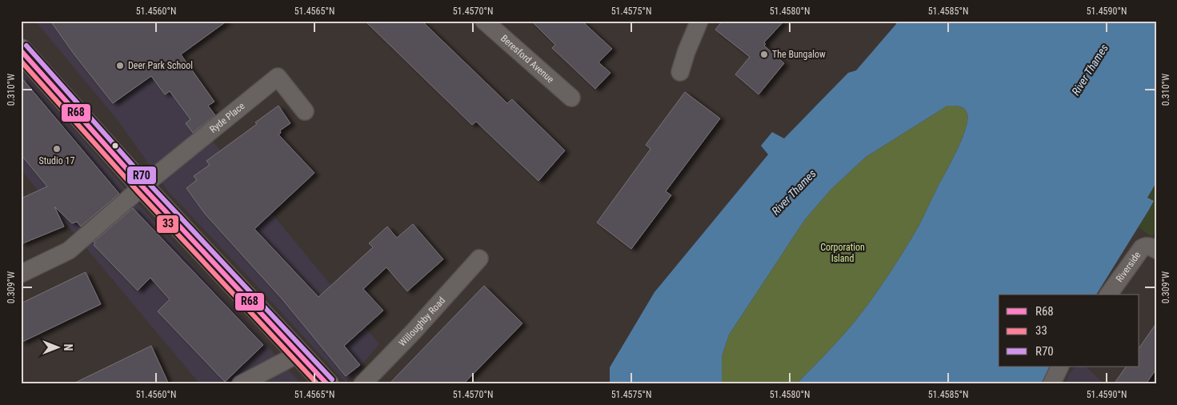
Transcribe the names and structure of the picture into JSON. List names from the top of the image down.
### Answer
{
  "streets": {
    "street": [
      "Beresford Avenue",
      "Ryde Place",
      "Riverside",
      "Willoughby Road"
    ]
  },
  "water": ["River Thames"],
  "parks": ["Corporation Island"],
  "places": ["The Bungalow", "Deer Park School", "Studio 17"],
  "lines": ["transit line R70", "transit line R68", "transit line 33"],
  "legend": ["R68", "33", "R70"],
  "north": "right",
  "coordinates": [
    "51.4560°N",
    "51.4565°N",
    "51.4570°N",
    "51.4575°N",
    "51.4580°N",
    "51.4585°N",
    "51.4590°N",
    "0.310°W",
    "0.309°W"
  ]
}
